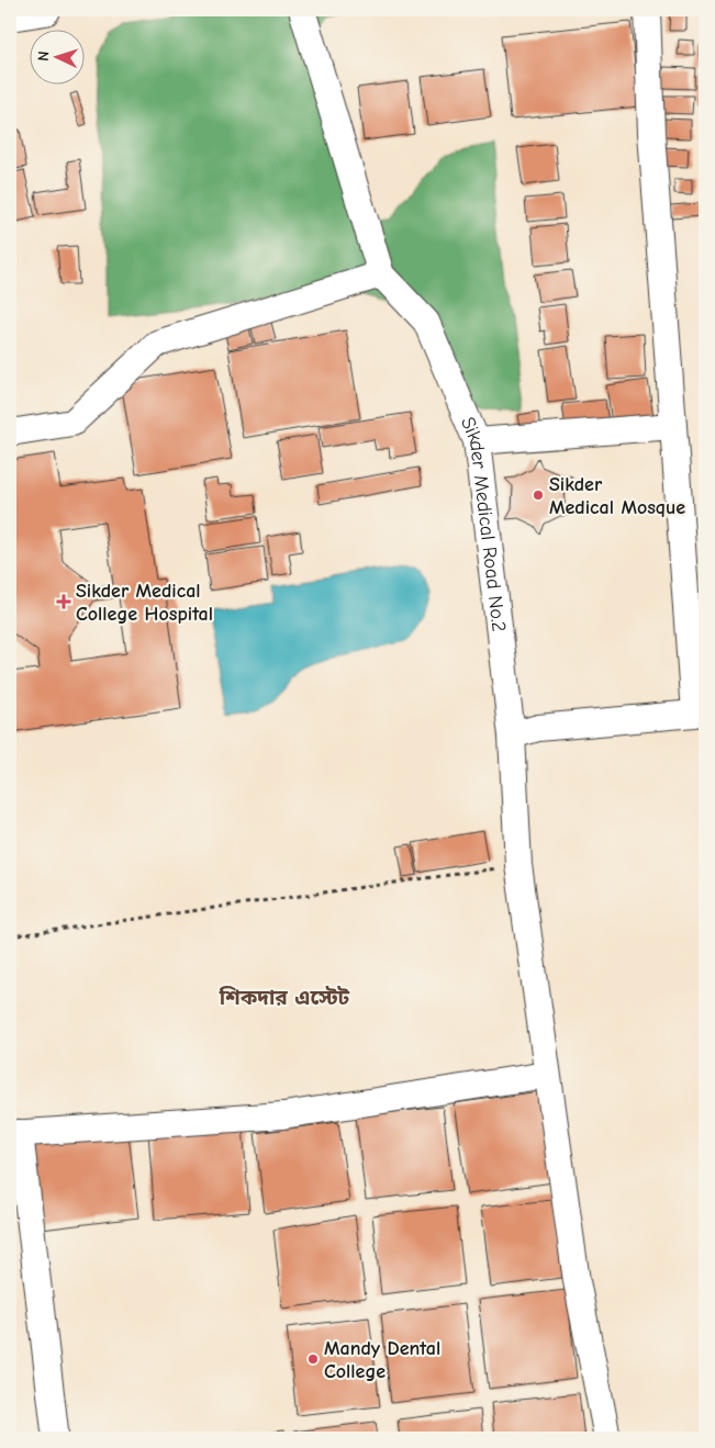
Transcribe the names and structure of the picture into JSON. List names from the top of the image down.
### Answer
{
  "streets": {
    "street": ["Sikder Medical Road No.2"]
  },
  "districts": ["শিকদার এস্টেট"],
  "places": {
    "other": ["Sikder Medical Mosque", "Mandy Dental College"],
    "health": ["Sikder Medical College Hospital"]
  },
  "north": "left"
}
